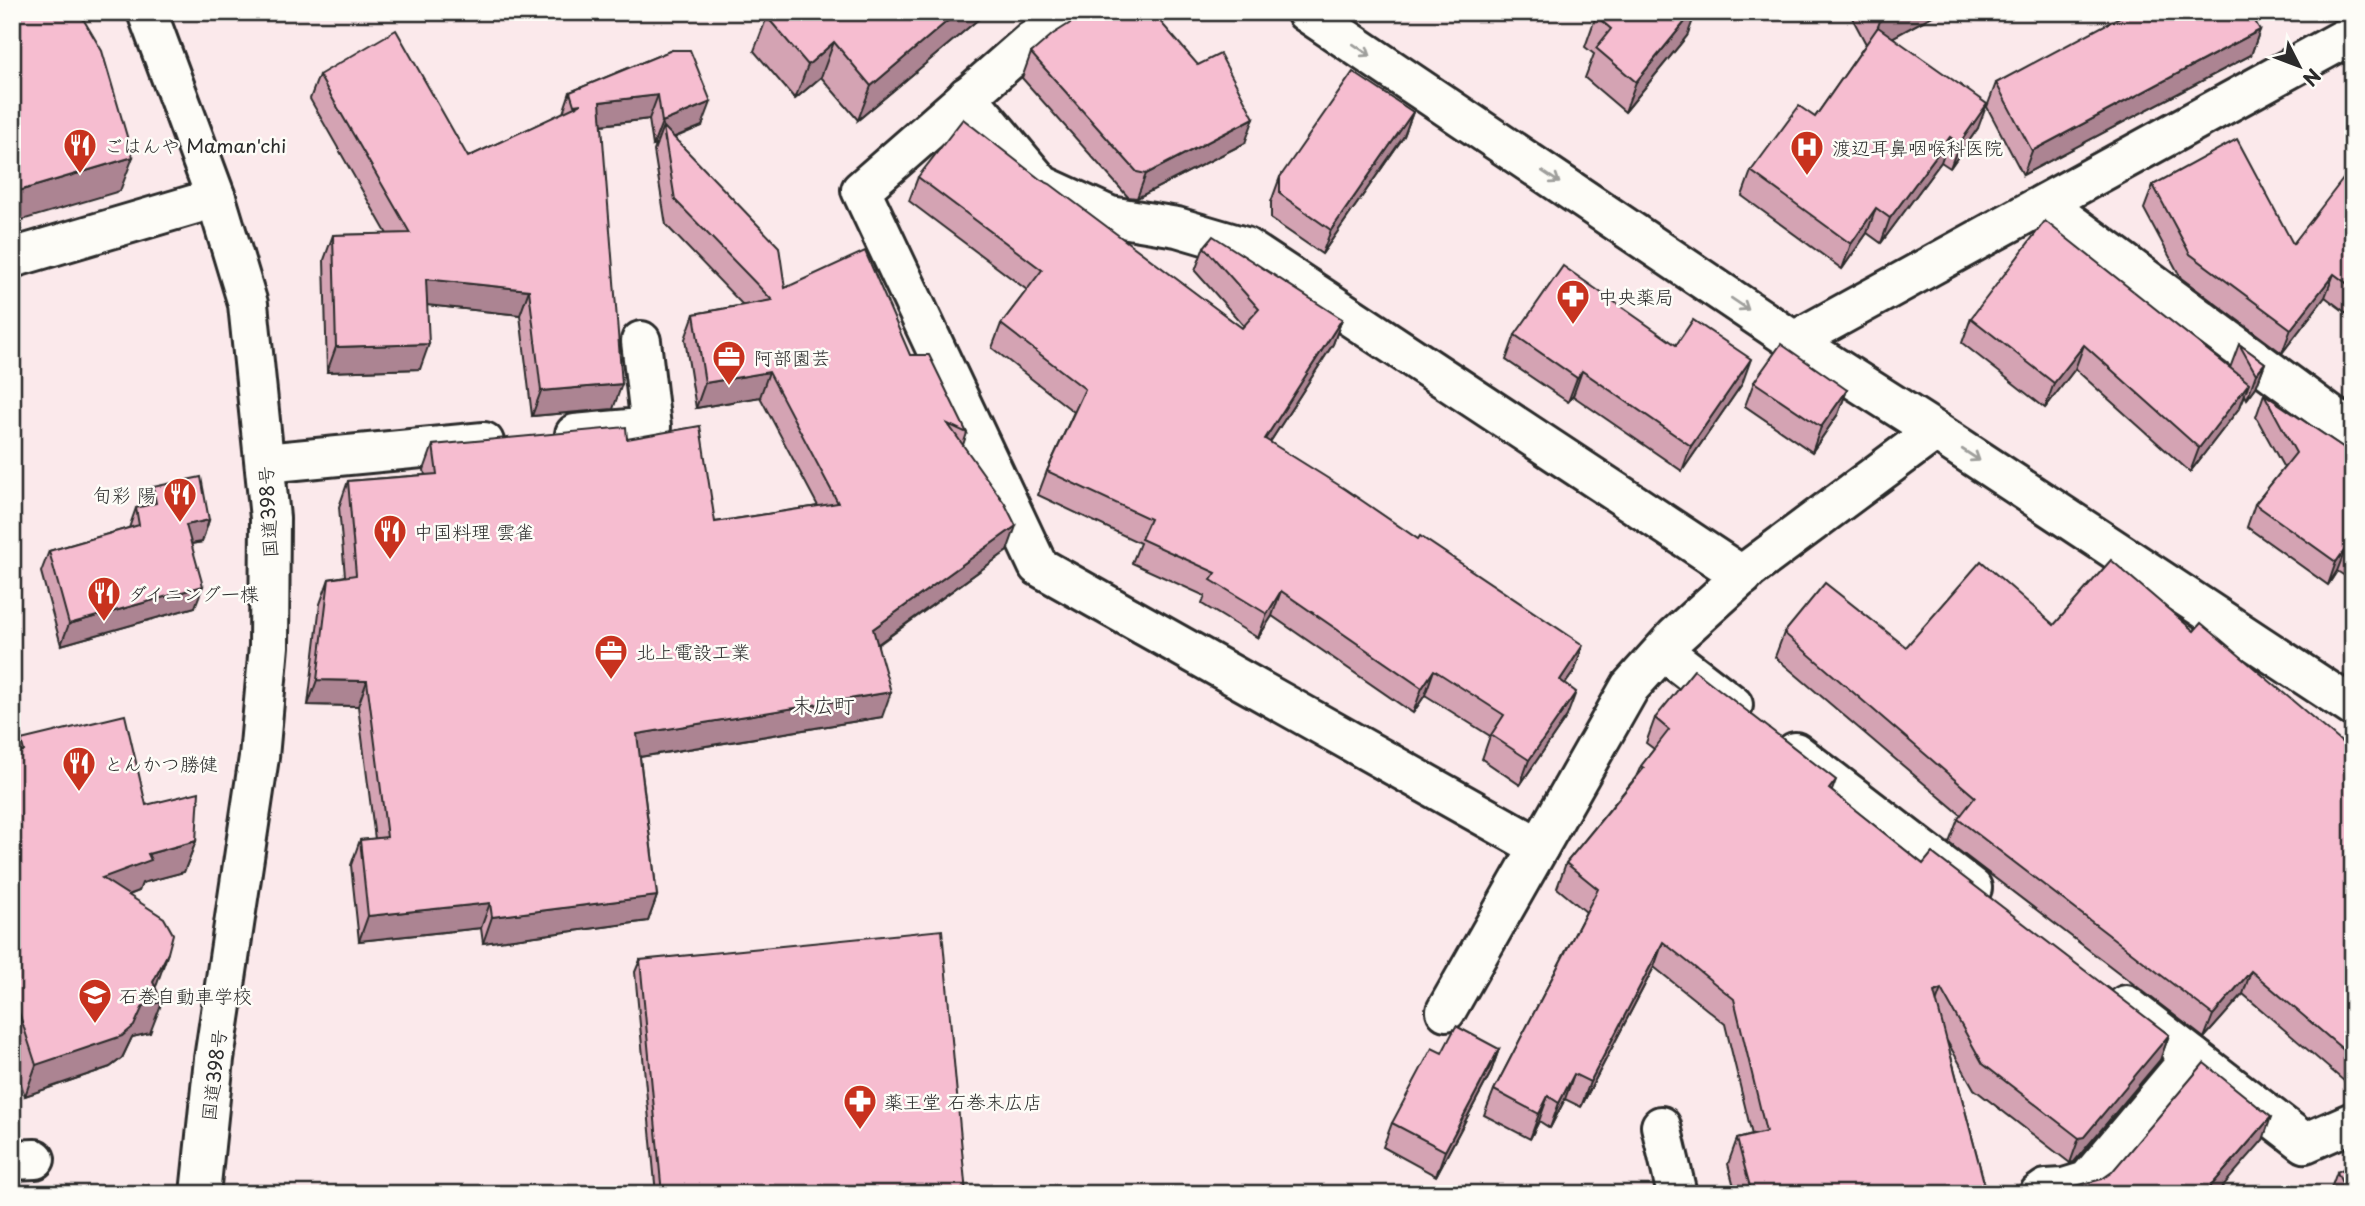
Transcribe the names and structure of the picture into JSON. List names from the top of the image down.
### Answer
{
  "streets": {
    "main road": ["国道398号"]
  },
  "districts": ["末広町"],
  "places": {
    "restaurant": [
      "ごはんや Maman'chi",
      "旬彩 陽",
      "中国料理 雲雀",
      "ダイニング一楪",
      "とんかつ勝健"
    ],
    "hospital": ["渡辺耳鼻咽喉科医院"],
    "pharmacy": ["中央薬局", "薬王堂 石巻末広店"],
    "office": ["阿部園芸", "北上電設工業"],
    "school or university": ["石巻自動車学校"]
  },
  "north": "bottom right"
}
